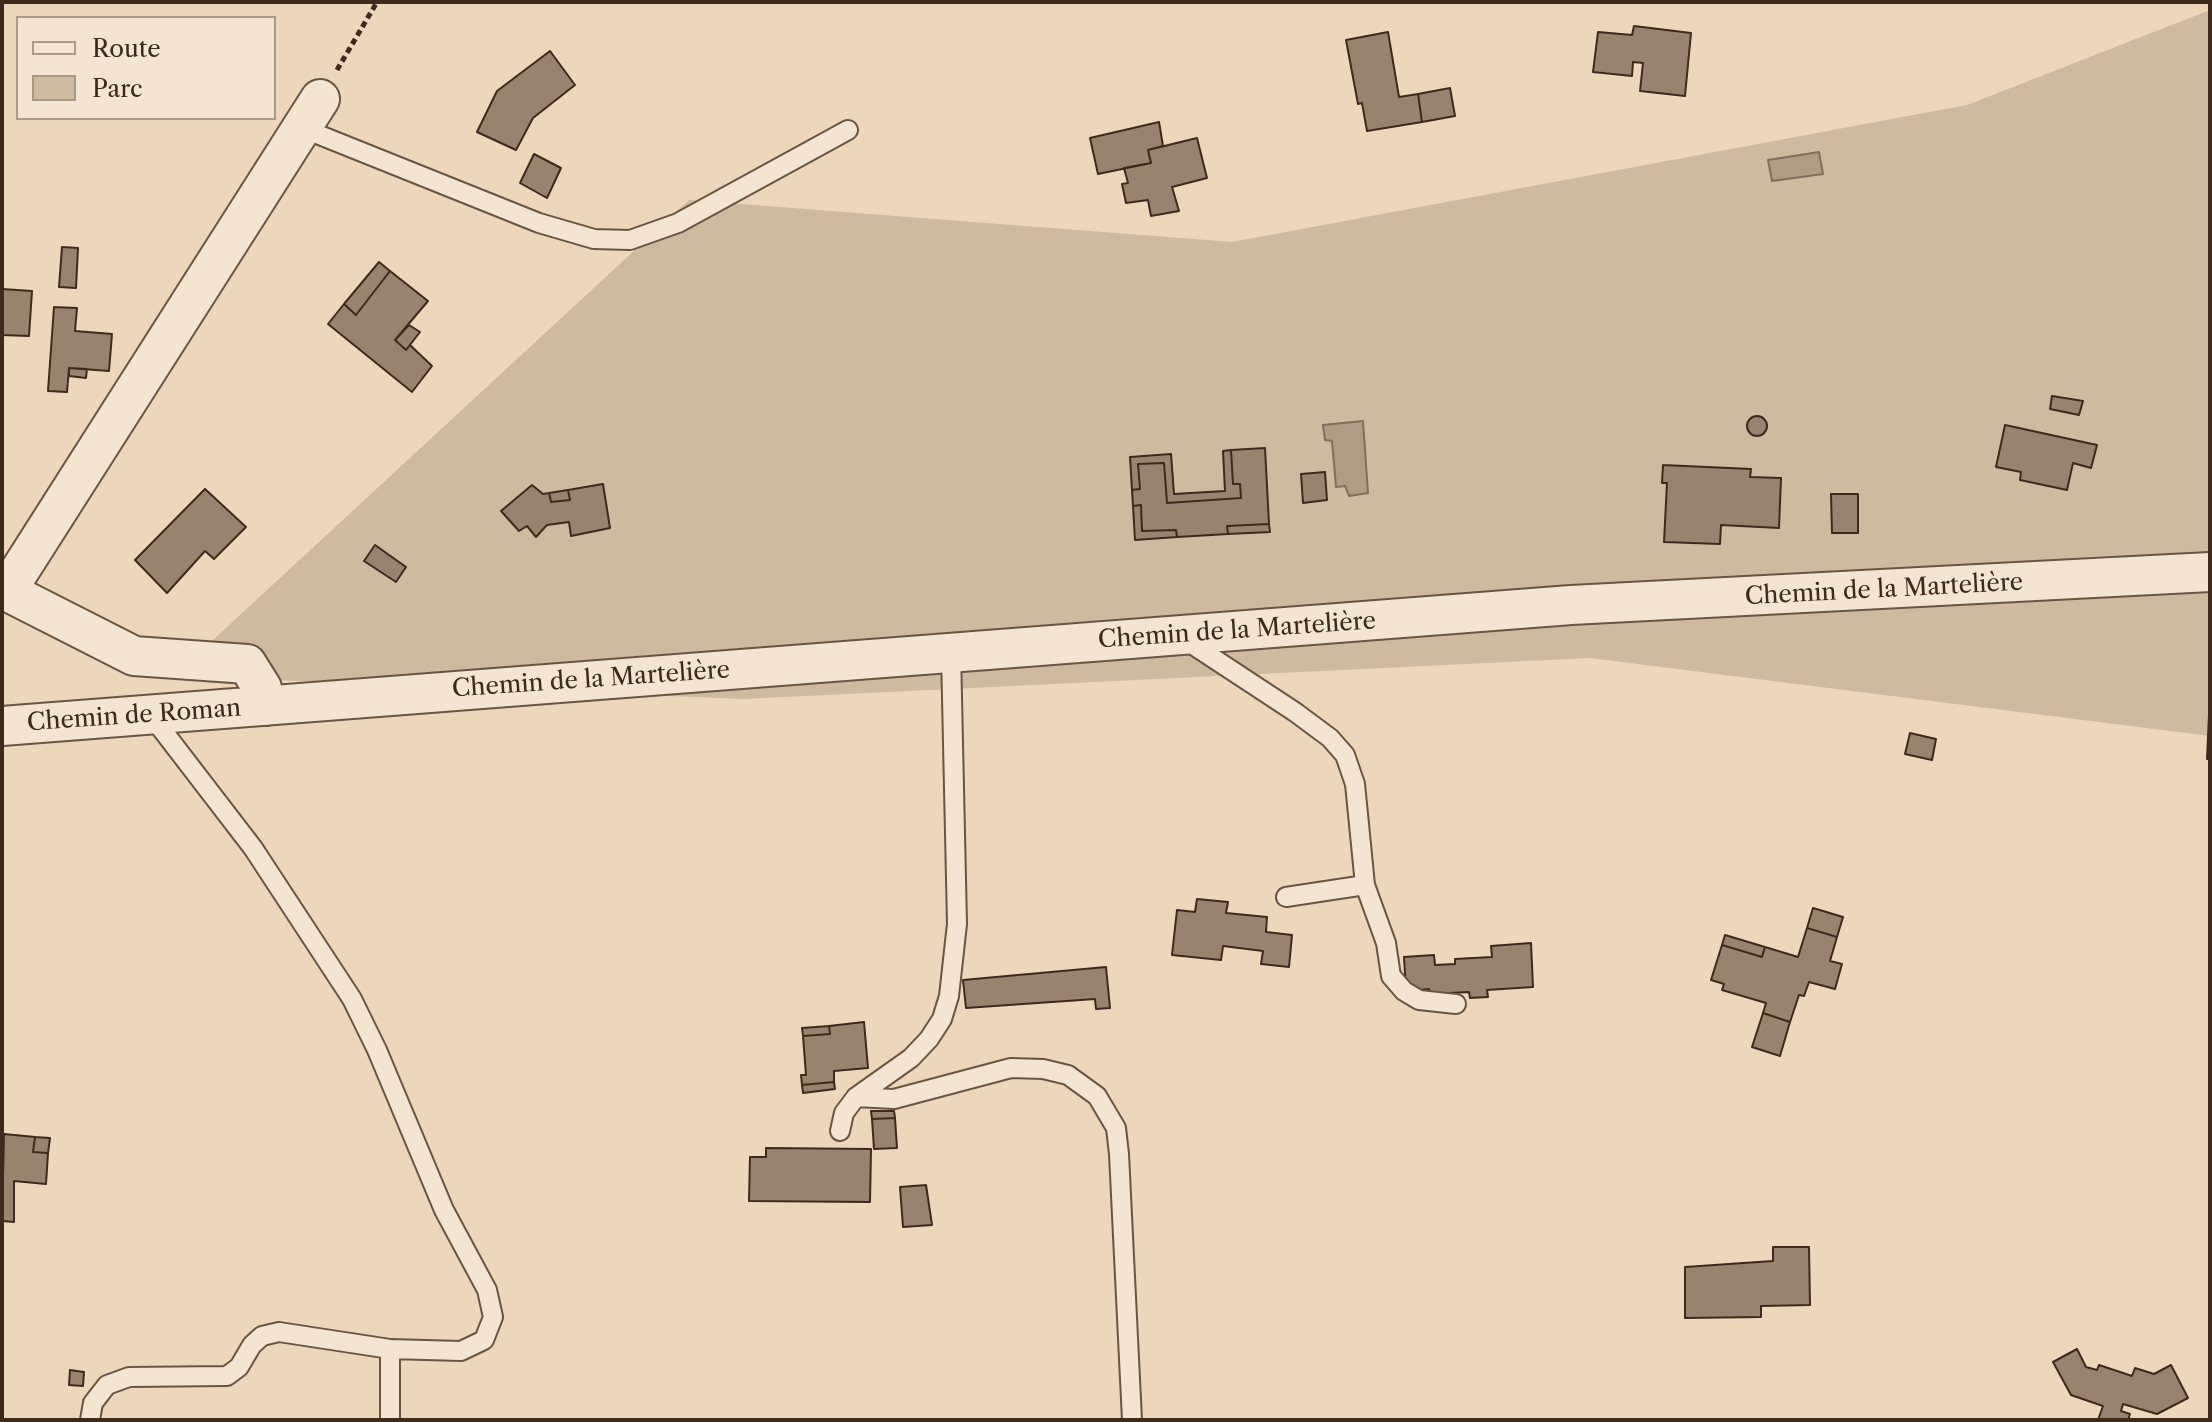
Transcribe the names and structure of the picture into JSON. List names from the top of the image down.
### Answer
{
  "streets": {
    "street": ["Chemin de la Martelière", "Chemin de Roman"]
  },
  "crossings": [
    ["Chemin de la Martelière", "Chemin de Roman"]
  ],
  "legend": ["Route", "Parc"]
}
